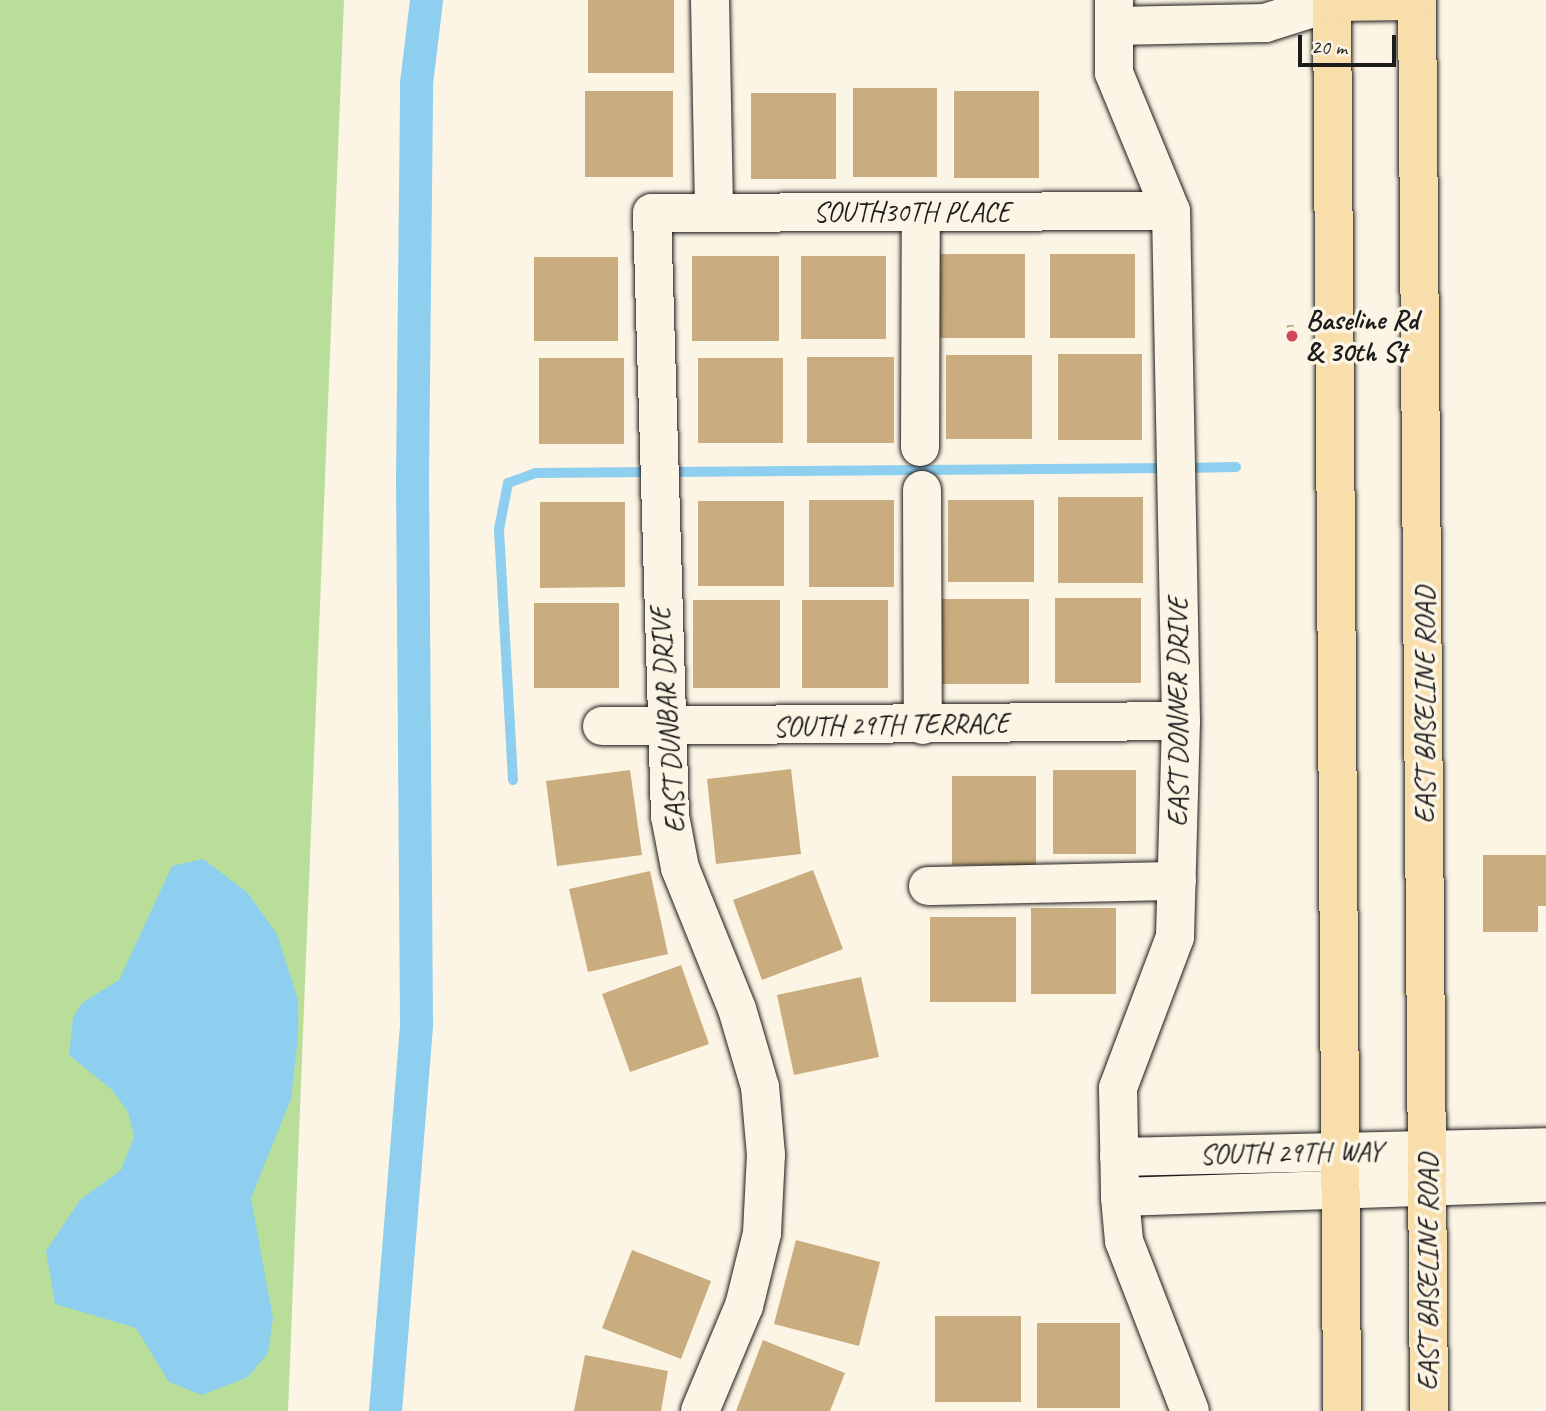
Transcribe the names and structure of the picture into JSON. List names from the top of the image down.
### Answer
{
  "streets": {
    "main road": ["EAST BASELINE ROAD"],
    "street": [
      "SOUTH30TH PLACE",
      "EAST DONNER DRIVE",
      "EAST DUNBAR DRIVE",
      "SOUTH 29TH TERRACE",
      "SOUTH 29TH WAY"
    ]
  },
  "crossings": [
    ["SOUTH30TH PLACE", "EAST DONNER DRIVE"],
    ["SOUTH30TH PLACE", "EAST DUNBAR DRIVE"],
    ["EAST BASELINE ROAD", "SOUTH 29TH WAY"],
    ["EAST DONNER DRIVE", "SOUTH 29TH TERRACE"],
    ["EAST DONNER DRIVE", "SOUTH 29TH WAY"],
    ["EAST DUNBAR DRIVE", "SOUTH 29TH TERRACE"]
  ],
  "places": ["Baseline Rd & 30th St"],
  "scale_bar": "20 m"
}
